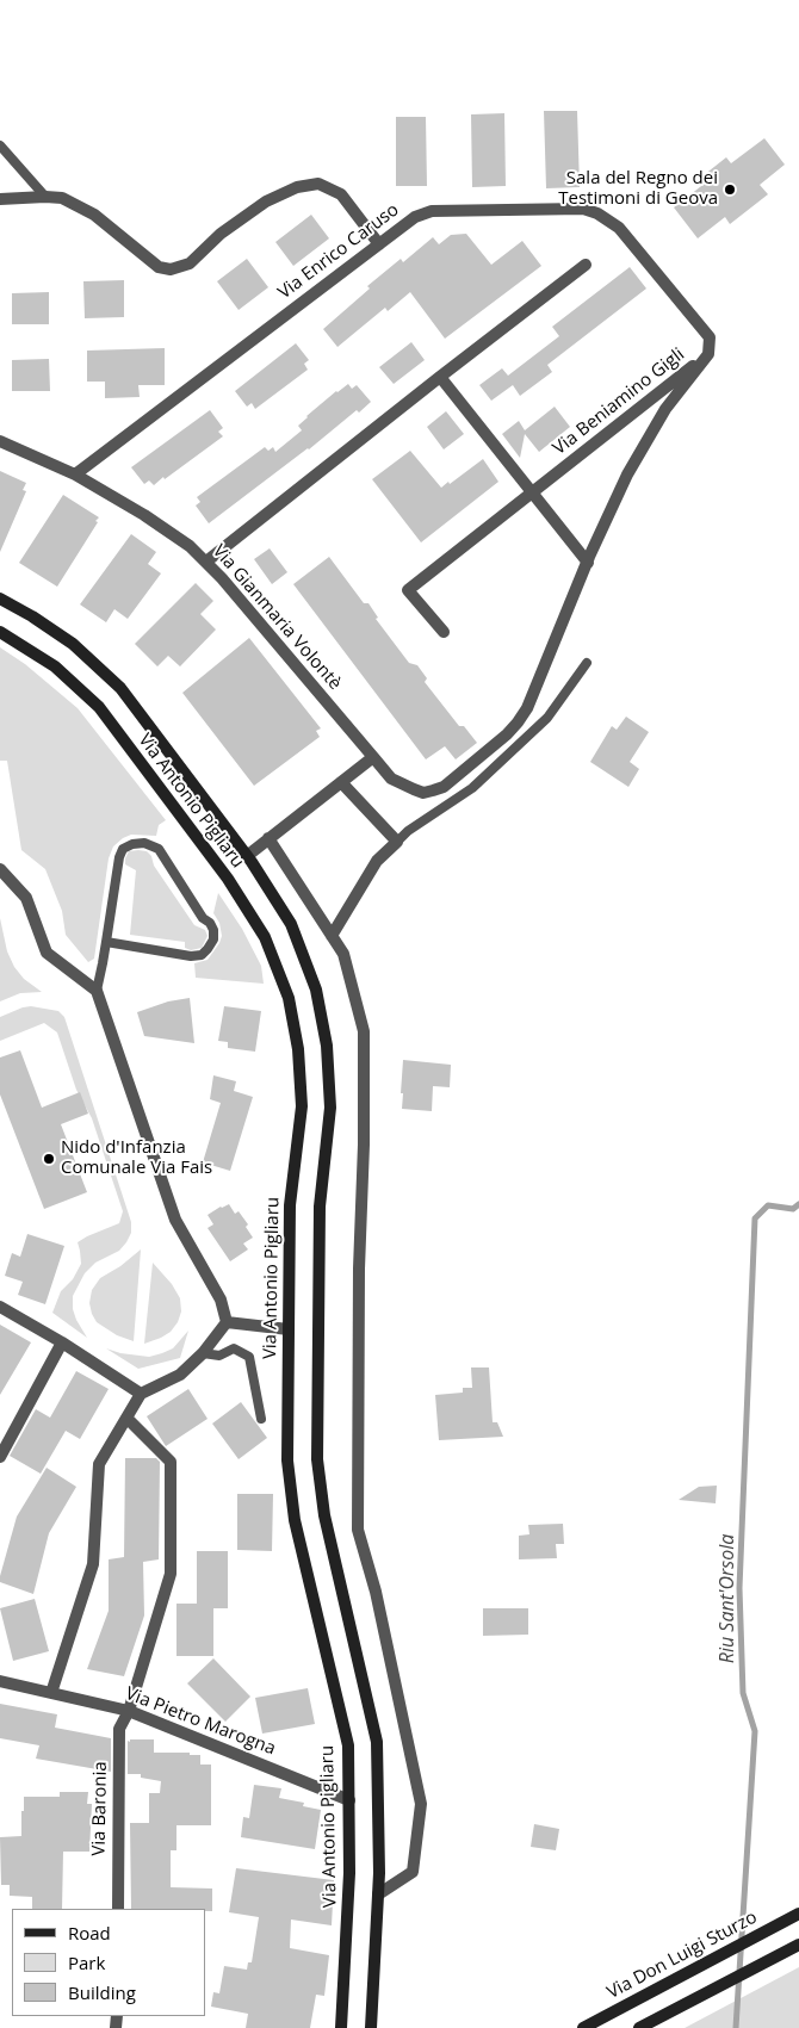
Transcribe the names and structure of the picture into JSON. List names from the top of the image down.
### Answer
{
  "streets": {
    "main road": ["Via Antonio Pigliaru", "Via Don Luigi Sturzo"],
    "street": [
      "Via Enrico Caruso",
      "Via Beniamino Gigli",
      "Via Gianmaria Volontè",
      "Via Pietro Marogna",
      "Via Baronia"
    ]
  },
  "crossings": [
    ["Via Enrico Caruso", "Via Beniamino Gigli"],
    ["Via Enrico Caruso", "Via Gianmaria Volontè"],
    ["Via Beniamino Gigli", "Via Gianmaria Volontè"],
    ["Via Antonio Pigliaru", "Via Pietro Marogna"],
    ["Via Pietro Marogna", "Via Baronia"]
  ],
  "water": ["Riu Sant'Orsola"],
  "places": ["Sala del Regno dei Testimoni di Geova", "Nido d'Infanzia Comunale Via Fais"],
  "legend": ["Road", "Park", "Building"]
}
